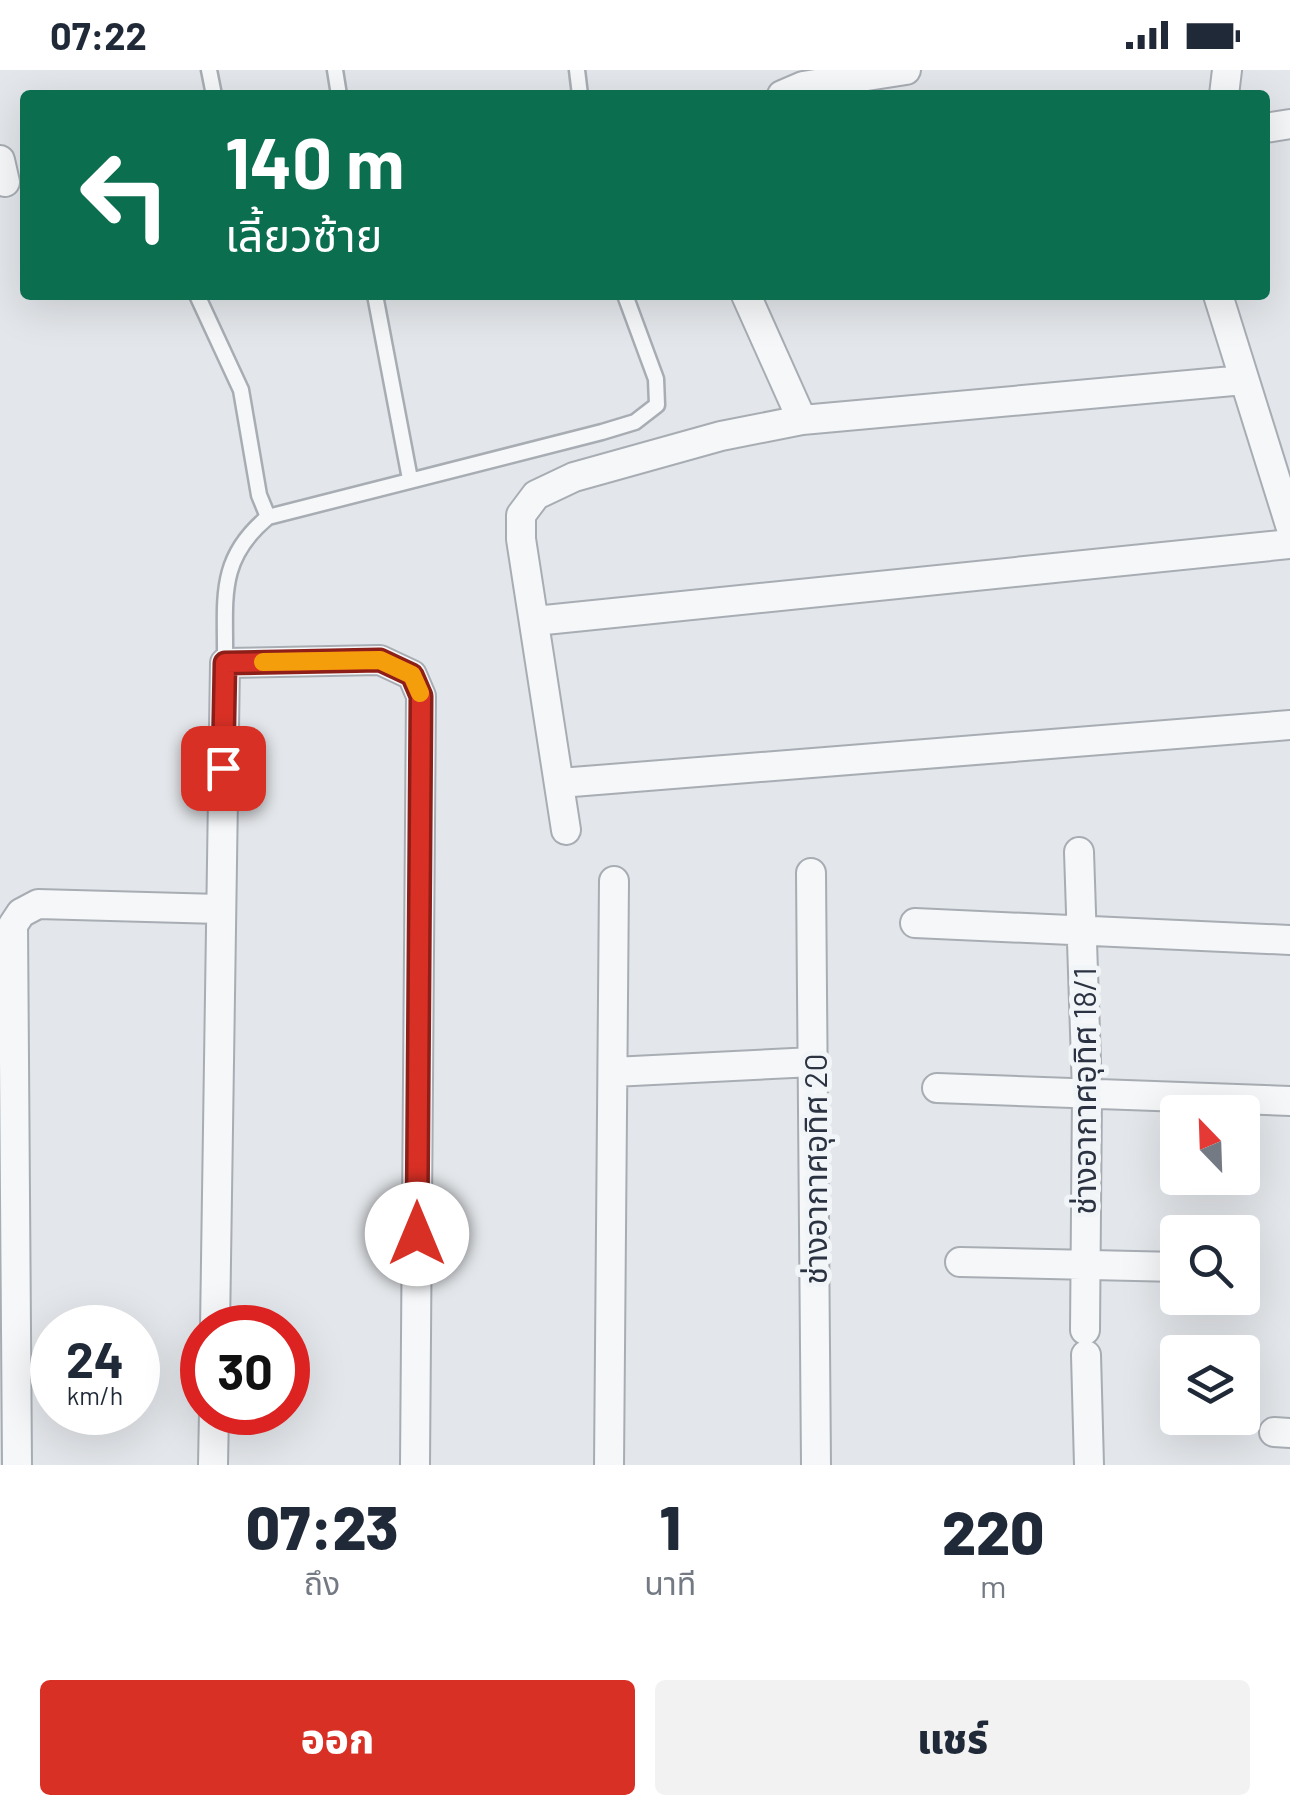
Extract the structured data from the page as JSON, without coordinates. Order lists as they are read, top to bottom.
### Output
{
  "streets": {
    "street": ["ช่างอากาศอุทิศ 18/1", "ช่างอากาศอุทิศ 20"]
  },
  "north": "top left",
  "page": {
    "status": "07:22",
    "turn": ["140 m", "เลี้ยวซ้าย"],
    "speed": "24 km/h",
    "limit": "30",
    "eta": [
      "07:23",
      "ถึง",
      "1",
      "นาที",
      "220",
      "m"
    ],
    "buttons": ["ออก", "แชร์"]
  }
}
